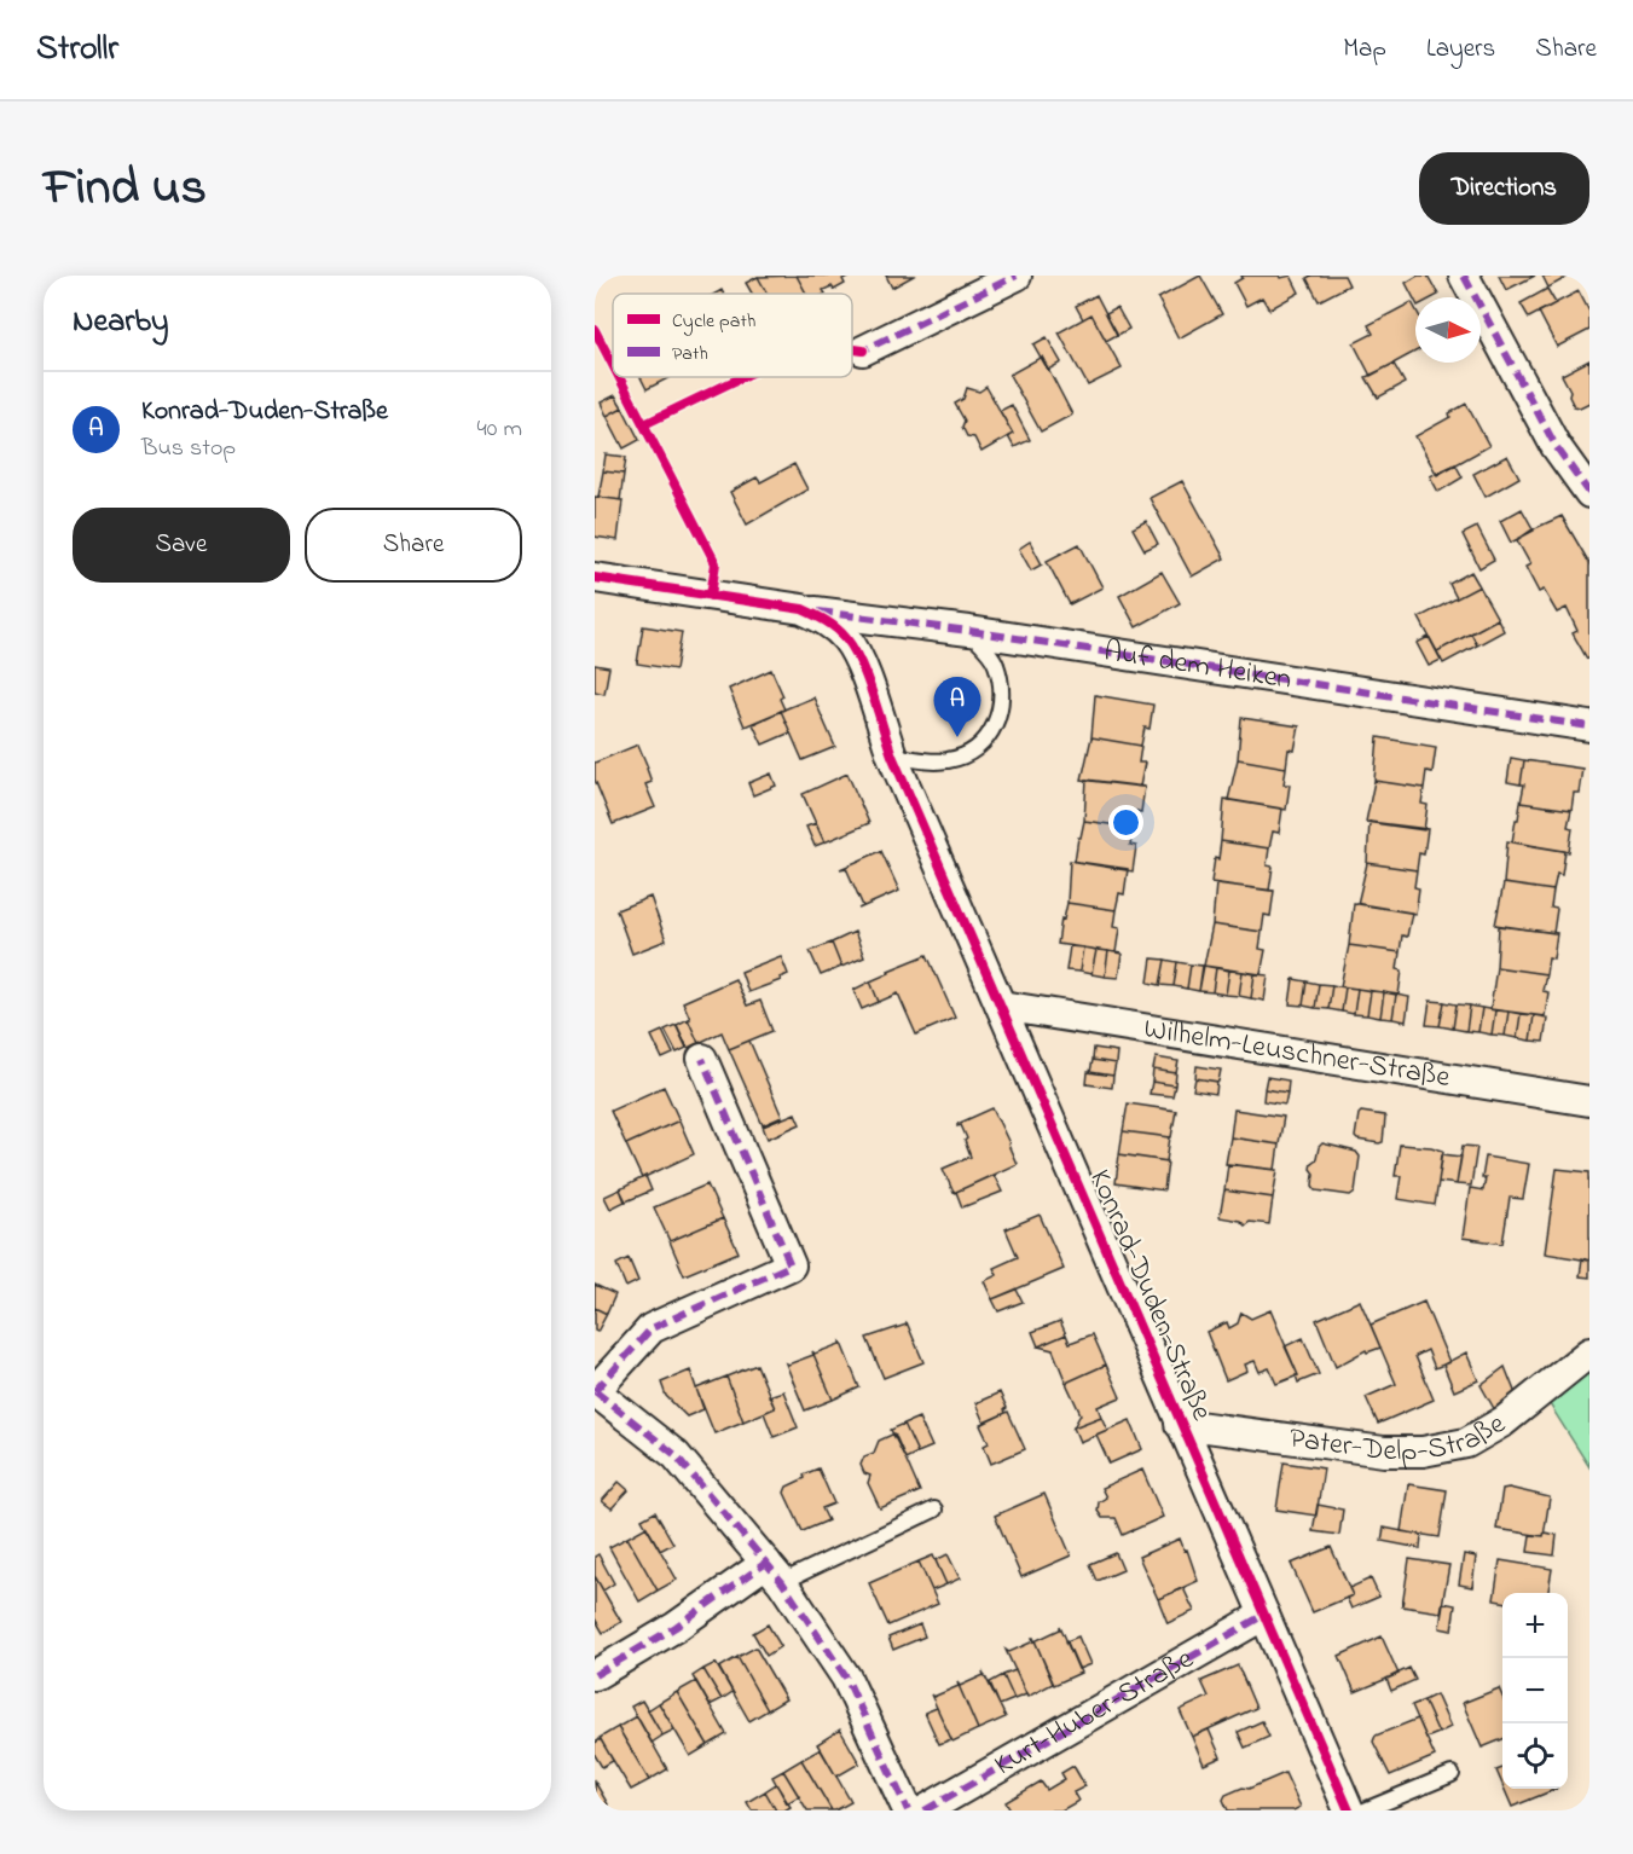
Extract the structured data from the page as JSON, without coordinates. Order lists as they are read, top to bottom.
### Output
{
  "streets": {
    "street": [
      "Auf dem Heiken",
      "Wilhelm-Leuschner-Straße",
      "Konrad-Duden-Straße",
      "Pater-Delp-Straße",
      "Kurt-Huber-Straße"
    ]
  },
  "crossings": [
    ["Auf dem Heiken", "Konrad-Duden-Straße"],
    ["Wilhelm-Leuschner-Straße", "Konrad-Duden-Straße"],
    ["Konrad-Duden-Straße", "Pater-Delp-Straße"],
    ["Konrad-Duden-Straße", "Kurt-Huber-Straße"]
  ],
  "legend": ["Cycle path", "Path"],
  "north": "right",
  "page": {
    "header": "Strollr",
    "nav": ["Map", "Layers", "Share"],
    "title": "Find us",
    "buttons": [
      "Directions",
      ["Save", "Share"]
    ],
    "heading": "Nearby",
    "list": [
      {
        "mark": "A",
        "name": "Konrad-Duden-Straße",
        "note": "Bus stop",
        "value": "40 m"
      }
    ],
    "pins": "A",
    "map_buttons": ["+", "−"]
  }
}
